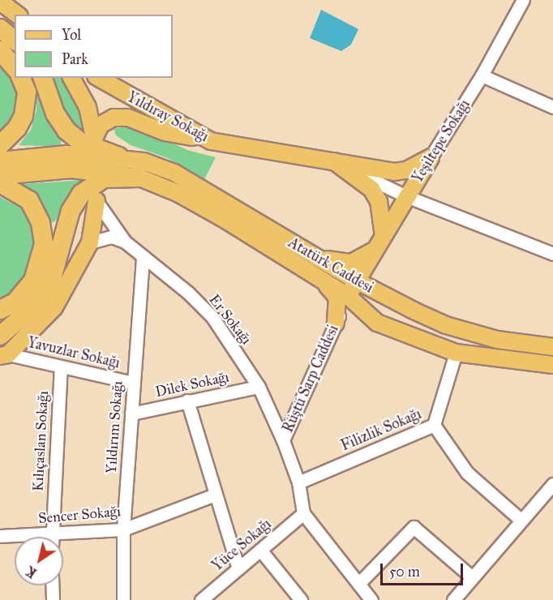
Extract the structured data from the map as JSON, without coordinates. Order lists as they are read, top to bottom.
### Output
{
  "streets": {
    "main road": [
      "Yıldıray Sokağı",
      "Yeşiltepe Sokağı",
      "Atatürk Caddesi",
      "Rüştü Sarp Caddesi"
    ],
    "street": [
      "Er Sokağı",
      "Yavuzlar Sokağı",
      "Dilek Sokağı",
      "Yıldırım Sokağı",
      "Filizlik Sokağı",
      "Kılıçaslan Sokağı",
      "Sencer Sokağı",
      "Yüce Sokağı"
    ]
  },
  "crossings": [
    ["Yıldıray Sokağı", "Yeşiltepe Sokağı"],
    ["Yeşiltepe Sokağı", "Atatürk Caddesi"],
    ["Yeşiltepe Sokağı", "Rüştü Sarp Caddesi"],
    ["Atatürk Caddesi", "Rüştü Sarp Caddesi"],
    ["Atatürk Caddesi", "Filizlik Sokağı"],
    ["Er Sokağı", "Rüştü Sarp Caddesi"],
    ["Er Sokağı", "Dilek Sokağı"],
    ["Er Sokağı", "Yıldırım Sokağı"],
    ["Yavuzlar Sokağı", "Yıldırım Sokağı"],
    ["Yavuzlar Sokağı", "Kılıçaslan Sokağı"],
    ["Rüştü Sarp Caddesi", "Filizlik Sokağı"],
    ["Rüştü Sarp Caddesi", "Yüce Sokağı"],
    ["Dilek Sokağı", "Yıldırım Sokağı"],
    ["Yıldırım Sokağı", "Sencer Sokağı"],
    ["Kılıçaslan Sokağı", "Sencer Sokağı"]
  ],
  "legend": ["Yol", "Park"],
  "scale_bar": "50 m",
  "north": "bottom left"
}
